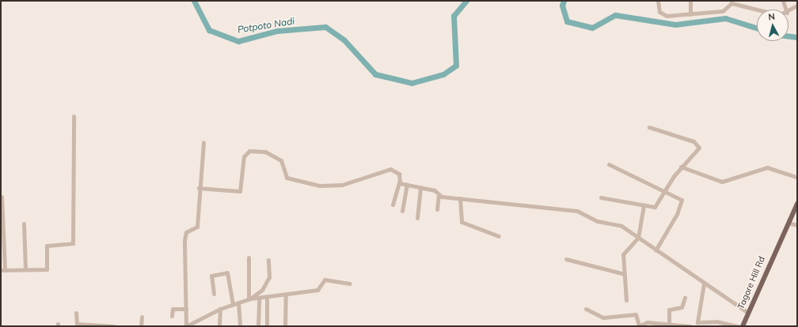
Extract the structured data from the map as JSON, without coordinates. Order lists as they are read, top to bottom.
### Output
{
  "streets": {
    "main road": ["Tagore Hill Rd"]
  },
  "water": ["Potpoto Nadi"],
  "north": "top"
}
